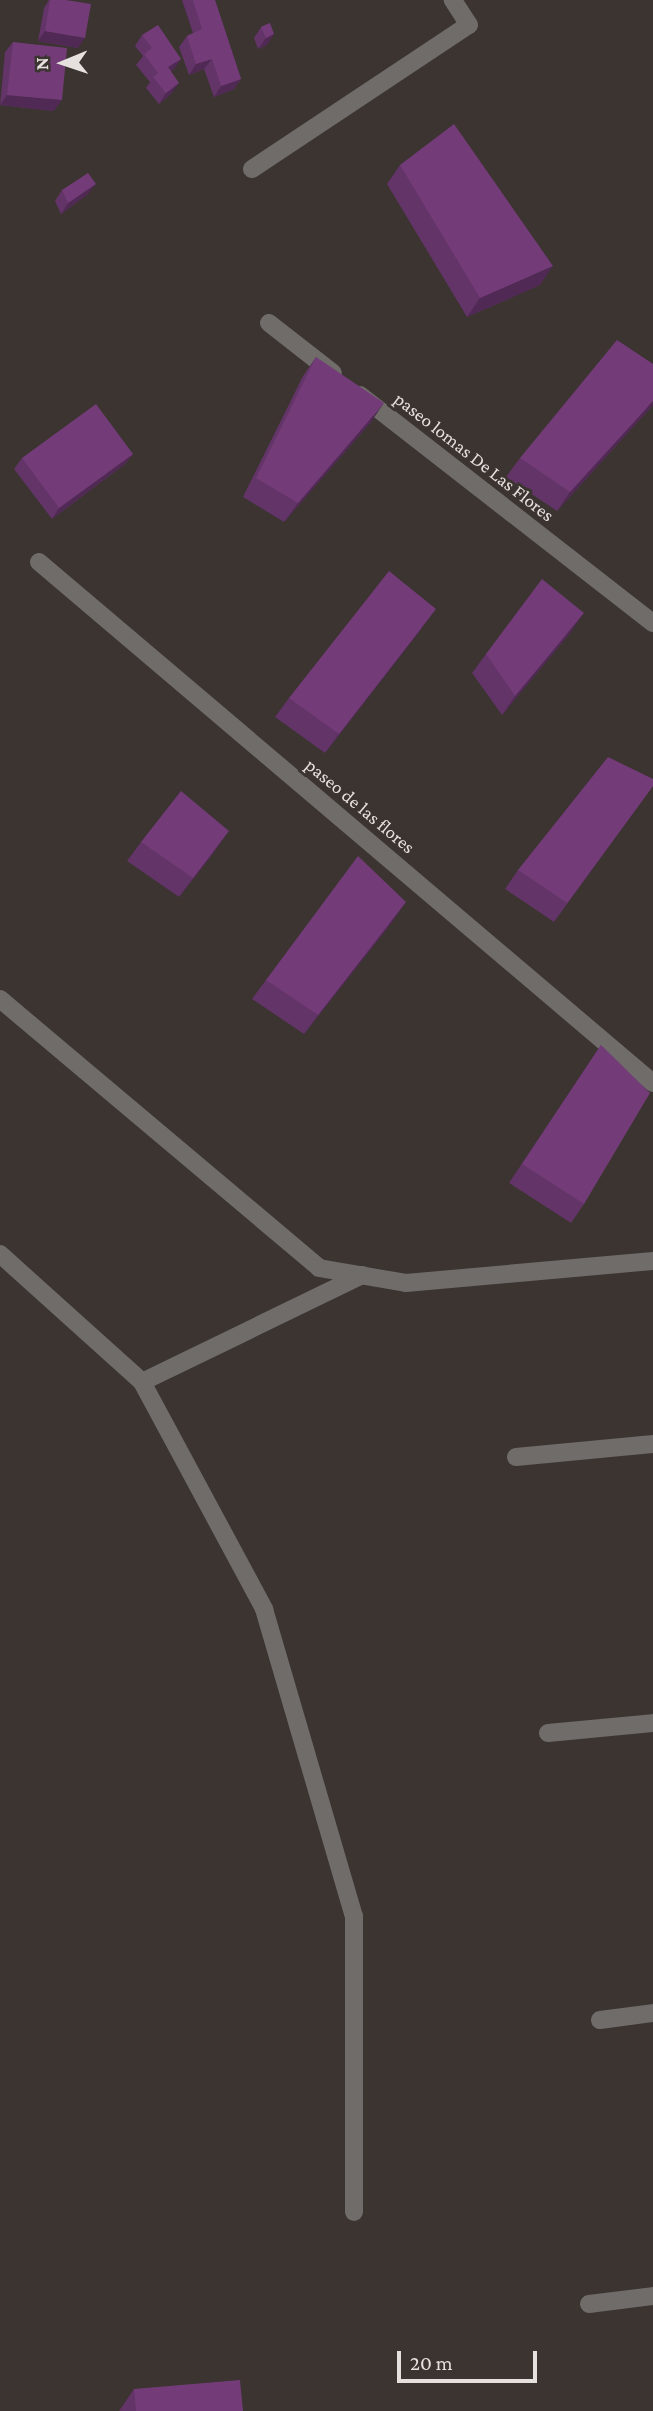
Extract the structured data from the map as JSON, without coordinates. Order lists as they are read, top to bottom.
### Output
{
  "streets": {
    "street": ["paseo lomas De Las Flores", "paseo de las flores"]
  },
  "scale_bar": "20 m",
  "north": "left"
}
